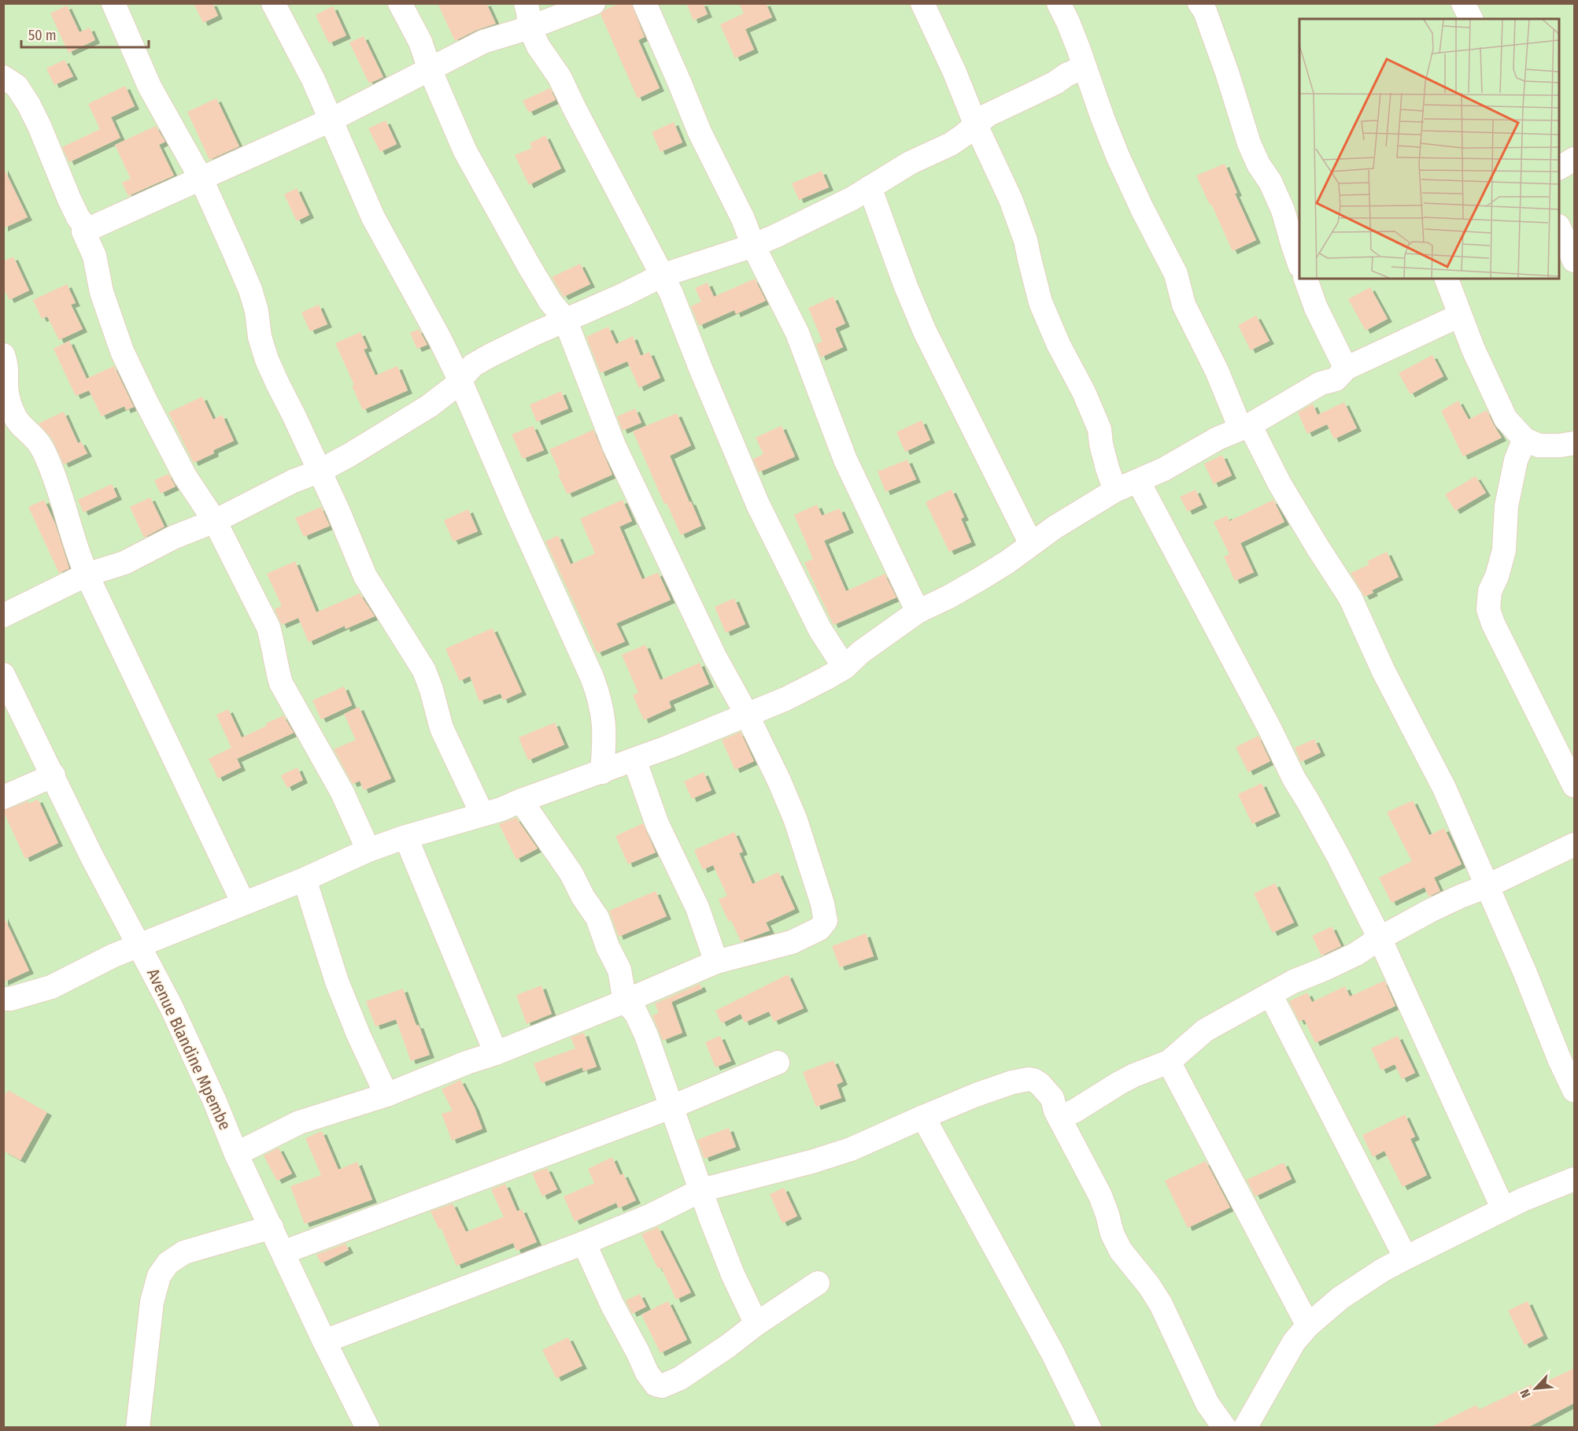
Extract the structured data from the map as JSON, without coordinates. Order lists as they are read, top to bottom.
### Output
{
  "streets": {
    "street": ["Avenue Blandine Mpembe"]
  },
  "scale_bar": "50 m",
  "north": "bottom left"
}
